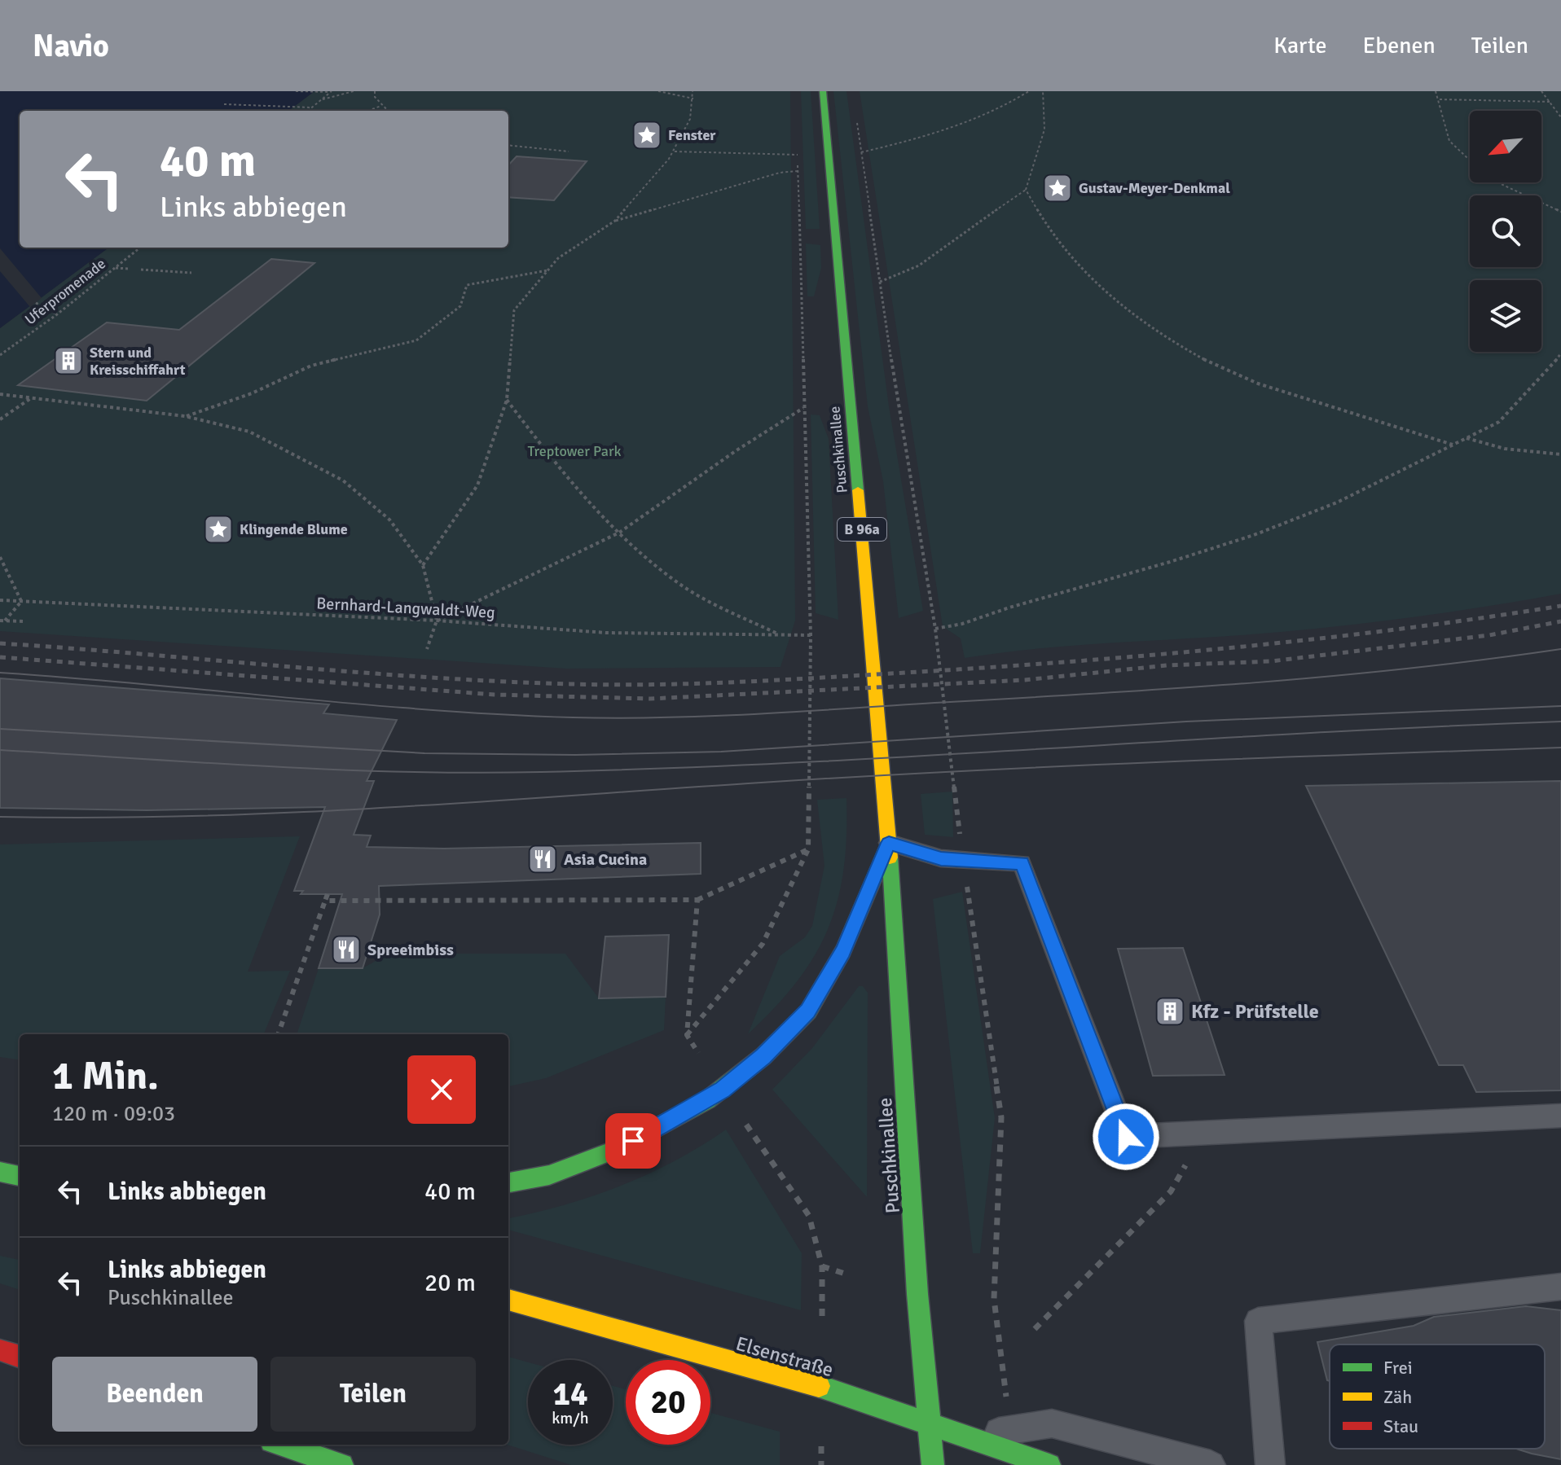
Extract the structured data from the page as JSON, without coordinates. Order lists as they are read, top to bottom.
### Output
{
  "streets": {
    "main road": ["Puschkinallee", "B 96a", "Elsenstraße"],
    "path": ["Uferpromenade", "Bernhard-Langwaldt-Weg"]
  },
  "crossings": [
    ["Puschkinallee", "Elsenstraße"]
  ],
  "parks": ["Treptower Park"],
  "places": {
    "place": ["Fenster", "Gustav-Meyer-Denkmal", "Klingende Blume"],
    "building": ["Stern und Kreisschiffahrt", "Kfz - Prüfstelle"],
    "restaurant": ["Asia Cucina", "Spreeimbiss"]
  },
  "legend": ["Frei", "Zäh", "Stau"],
  "north": "bottom left",
  "page": {
    "header": "Navio",
    "nav": ["Karte", "Ebenen", "Teilen"],
    "turn": ["40 m", "Links abbiegen"],
    "heading": ["1 Min.", "120 m · 09:03"],
    "list": [
      {
        "name": "Links abbiegen",
        "value": "40 m"
      },
      {
        "name": "Links abbiegen",
        "note": "Puschkinallee",
        "value": "20 m"
      }
    ],
    "buttons": ["Beenden", "Teilen"],
    "speed": "14 km/h",
    "limit": "20"
  }
}
